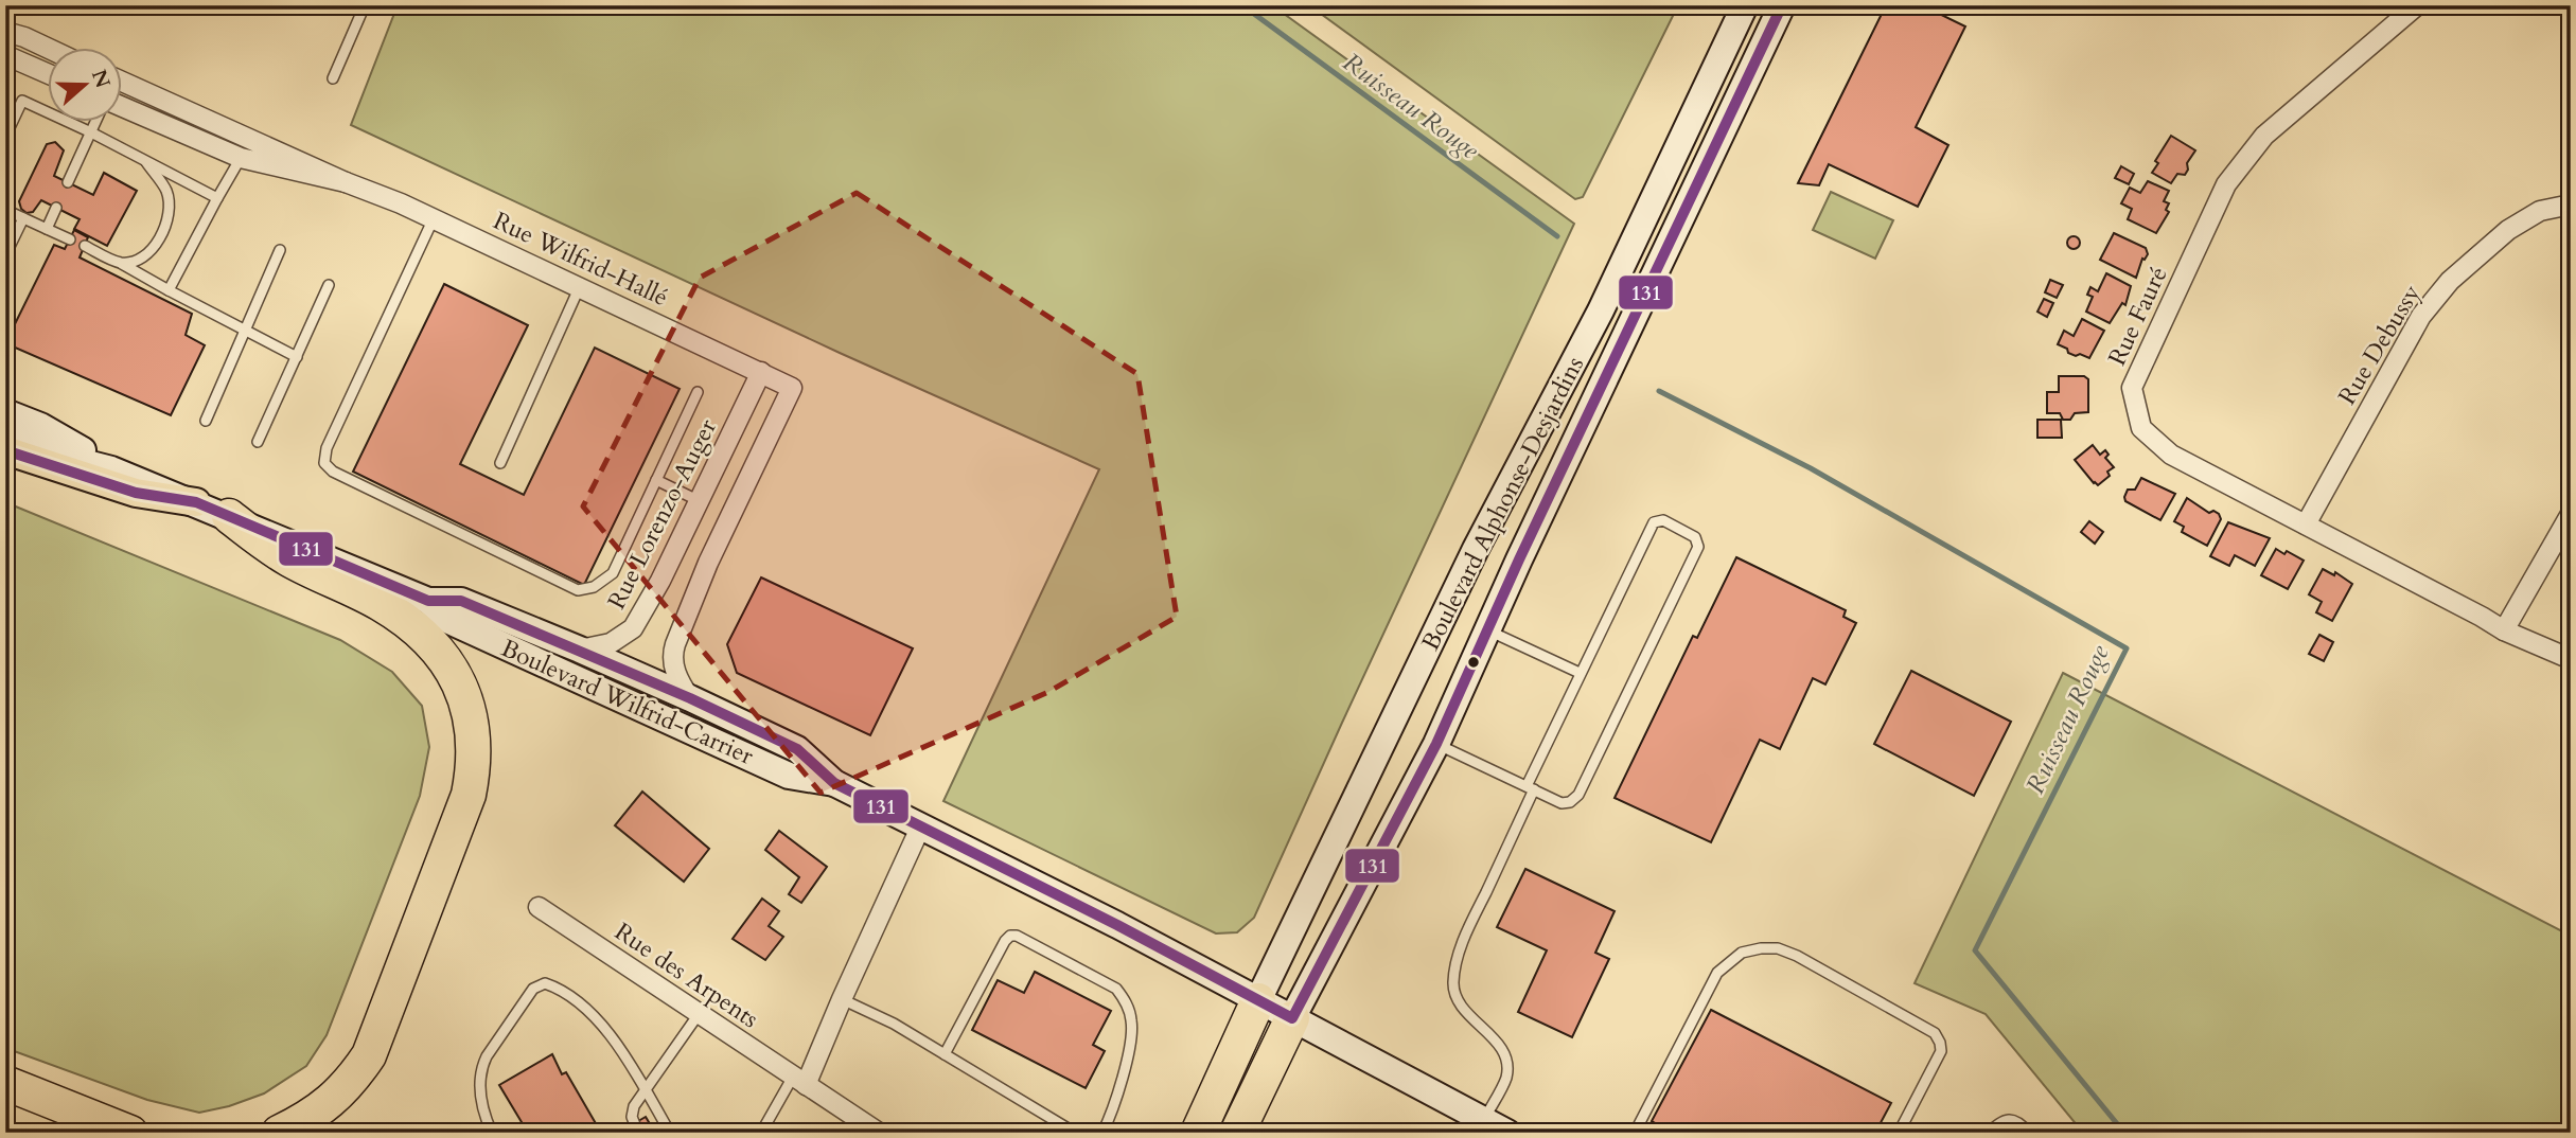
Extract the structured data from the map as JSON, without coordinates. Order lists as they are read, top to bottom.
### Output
{
  "streets": {
    "main road": ["Boulevard Alphonse-Desjardins", "Boulevard Wilfrid-Carrier"],
    "street": [
      "Rue Wilfrid-Hallé",
      "Rue Fauré",
      "Rue Debussy",
      "Rue Lorenzo-Auger",
      "Rue des Arpents"
    ]
  },
  "crossings": [
    ["Rue Wilfrid-Hallé", "Rue Lorenzo-Auger"],
    ["Rue Wilfrid-Hallé", "Boulevard Wilfrid-Carrier"],
    ["Rue Fauré", "Rue Debussy"],
    ["Boulevard Alphonse-Desjardins", "Boulevard Wilfrid-Carrier"],
    ["Rue Lorenzo-Auger", "Boulevard Wilfrid-Carrier"]
  ],
  "water": ["Ruisseau Rouge"],
  "lines": ["transit line 131"],
  "north": "right"
}
